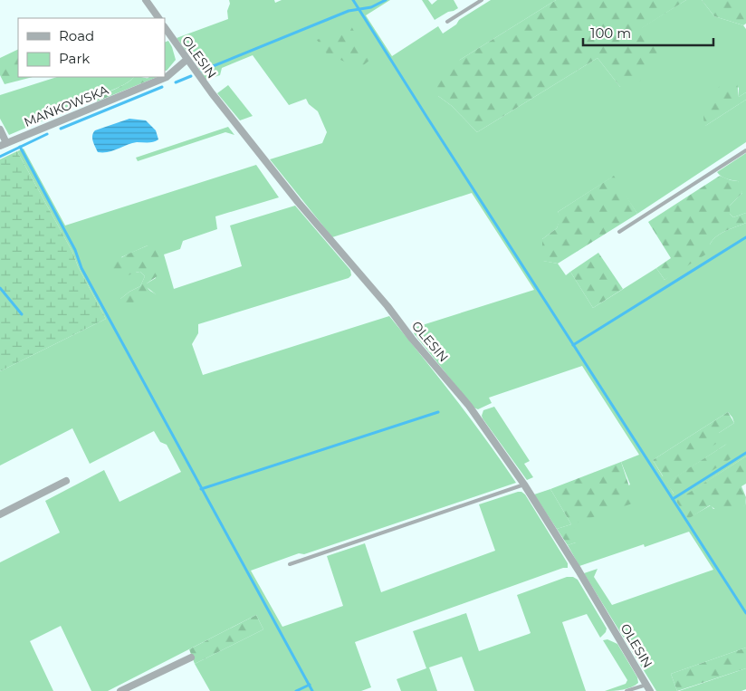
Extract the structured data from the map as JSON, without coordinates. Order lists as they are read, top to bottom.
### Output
{
  "streets": {
    "street": ["OLESIN", "MAŃKOWSKA"]
  },
  "crossings": [
    ["OLESIN", "MAŃKOWSKA"]
  ],
  "legend": ["Road", "Park"],
  "scale_bar": "100 m"
}
